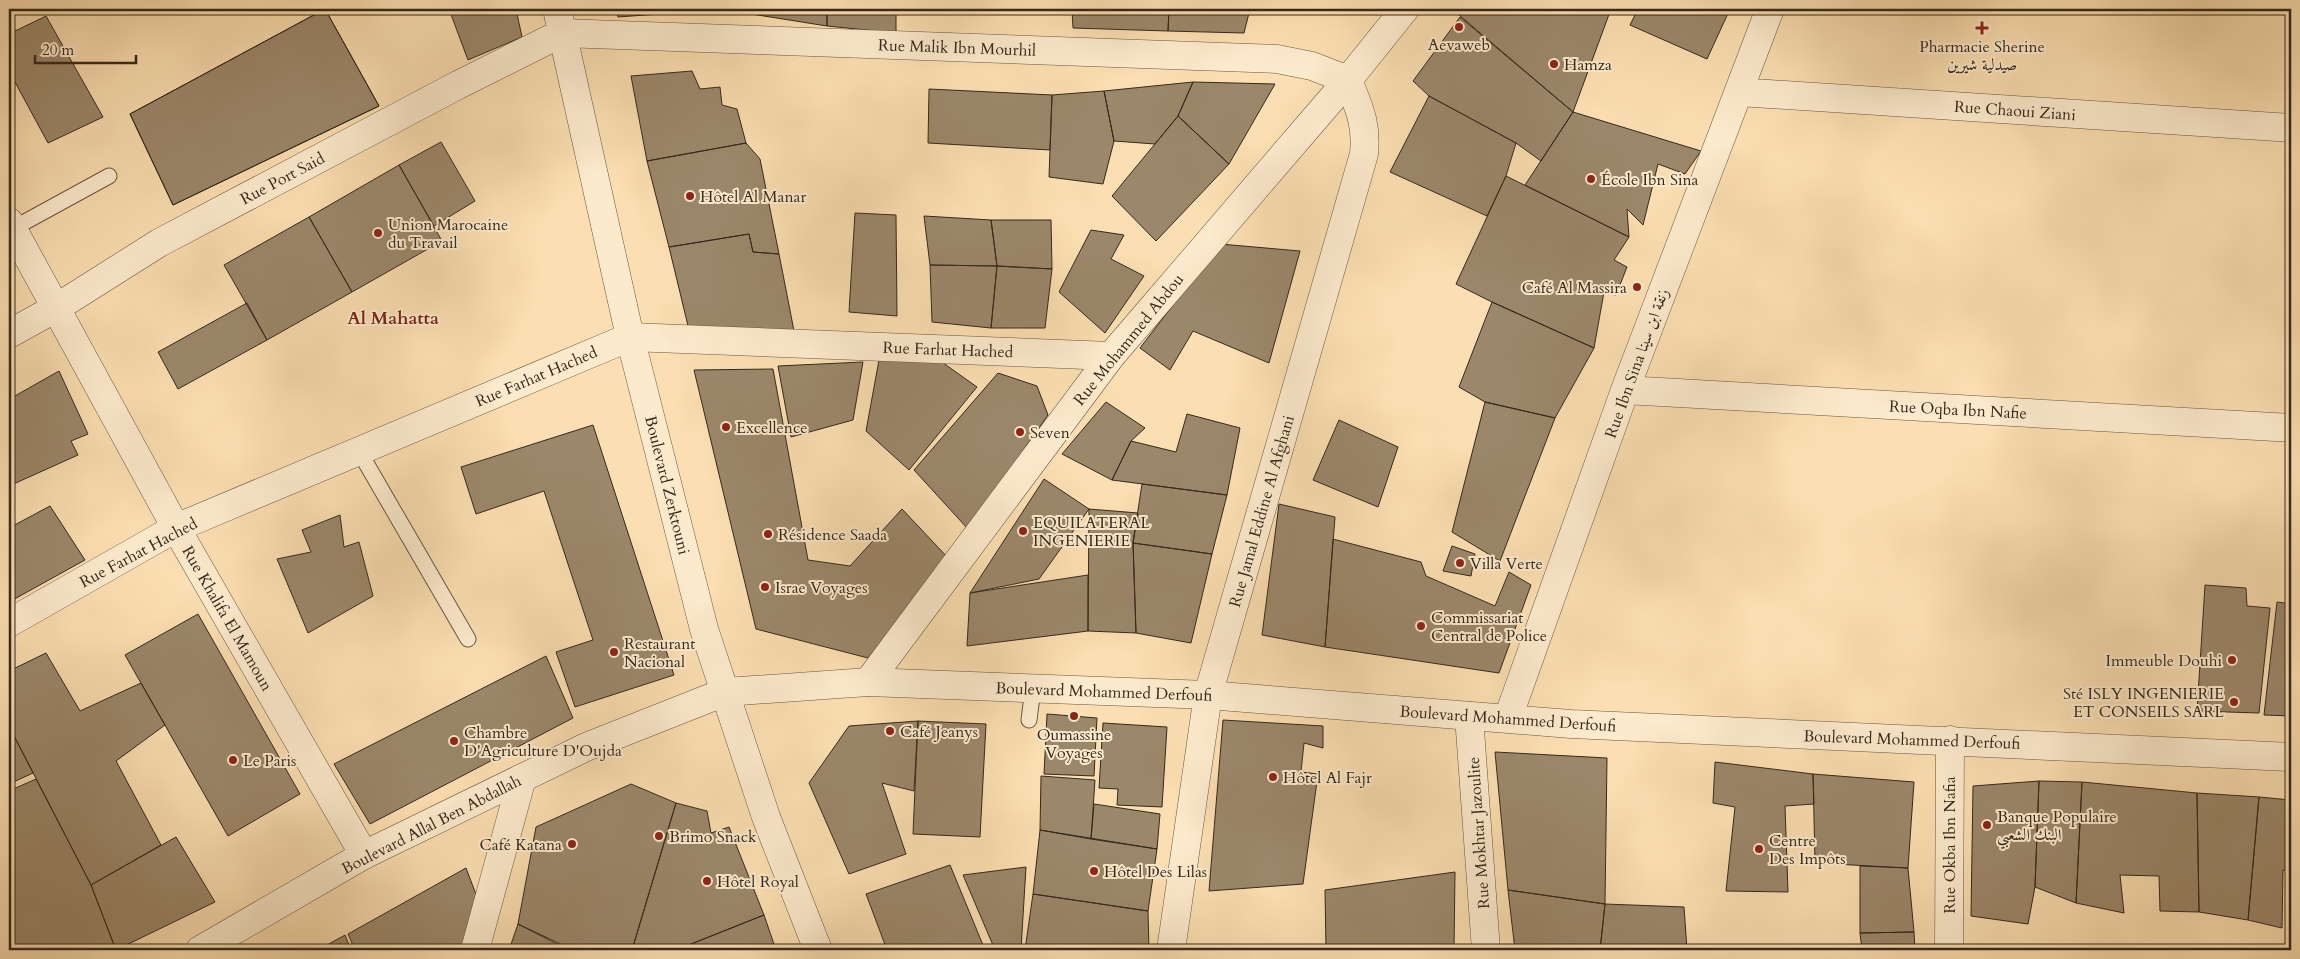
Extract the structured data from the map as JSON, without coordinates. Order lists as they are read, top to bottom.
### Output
{
  "streets": {
    "street": [
      "Rue Malik Ibn Mourhil",
      "Rue Chaoui Ziani",
      "Rue Port Said",
      "Rue Mohammed Abdou",
      "Rue Farhat Hached",
      "Rue Ibn Sina زنقة ابن سينا",
      "Rue Oqba Ibn Nafie",
      "Boulevard Zerktouni",
      "Rue Jamal Eddine Al Afghani",
      "Rue Khalifa El Mamoun",
      "Boulevard Mohammed Derfoufi",
      "Boulevard Allal Ben Abdallah",
      "Rue Mokhtar Jazoulite",
      "Rue Okba Ibn Nafia"
    ]
  },
  "crossings": [
    ["Rue Malik Ibn Mourhil", "Rue Port Said"],
    ["Rue Malik Ibn Mourhil", "Rue Mohammed Abdou"],
    ["Rue Malik Ibn Mourhil", "Boulevard Zerktouni"],
    ["Rue Malik Ibn Mourhil", "Rue Jamal Eddine Al Afghani"],
    ["Rue Chaoui Ziani", "Rue Ibn Sina زنقة ابن سينا"],
    ["Rue Port Said", "Boulevard Zerktouni"],
    ["Rue Port Said", "Rue Khalifa El Mamoun"],
    ["Rue Mohammed Abdou", "Rue Farhat Hached"],
    ["Rue Mohammed Abdou", "Rue Jamal Eddine Al Afghani"],
    ["Rue Mohammed Abdou", "Boulevard Mohammed Derfoufi"],
    ["Rue Farhat Hached", "Boulevard Zerktouni"],
    ["Rue Farhat Hached", "Rue Khalifa El Mamoun"],
    ["Rue Ibn Sina زنقة ابن سينا", "Rue Oqba Ibn Nafie"],
    ["Rue Ibn Sina زنقة ابن سينا", "Boulevard Mohammed Derfoufi"],
    ["Boulevard Zerktouni", "Boulevard Mohammed Derfoufi"],
    ["Boulevard Zerktouni", "Boulevard Allal Ben Abdallah"],
    ["Rue Jamal Eddine Al Afghani", "Boulevard Mohammed Derfoufi"],
    ["Rue Khalifa El Mamoun", "Boulevard Allal Ben Abdallah"],
    ["Boulevard Mohammed Derfoufi", "Boulevard Allal Ben Abdallah"],
    ["Boulevard Mohammed Derfoufi", "Rue Mokhtar Jazoulite"],
    ["Boulevard Mohammed Derfoufi", "Rue Okba Ibn Nafia"]
  ],
  "districts": ["Al Mahatta"],
  "places": {
    "other": [
      "Aevaweb",
      "Hamza",
      "École Ibn Sina",
      "Hôtel Al Manar",
      "Union Marocaine du Travail",
      "Café Al Massira",
      "Excellence",
      "Seven",
      "EQUILATERAL INGENIERIE",
      "Résidence Saada",
      "Villa Verte",
      "Israe Voyages",
      "Commissariat Central de Police",
      "Restaurant Nacional",
      "Immeuble Douhi",
      "Sté ISLY INGENIERIE ET CONSEILS SARL",
      "Oumassine Voyages",
      "Café Jeanys",
      "Chambre D'Agriculture D'Oujda",
      "Le Paris",
      "Hôtel Al Fajr",
      "Banque Populaire البنك الشعبي",
      "Brimo Snack",
      "Café Katana",
      "Centre Des Impôts",
      "Hôtel Des Lilas",
      "Hôtel Royal"
    ],
    "health": ["Pharmacie Sherine صيدلية شيرين"]
  },
  "scale_bar": "20 m"
}
